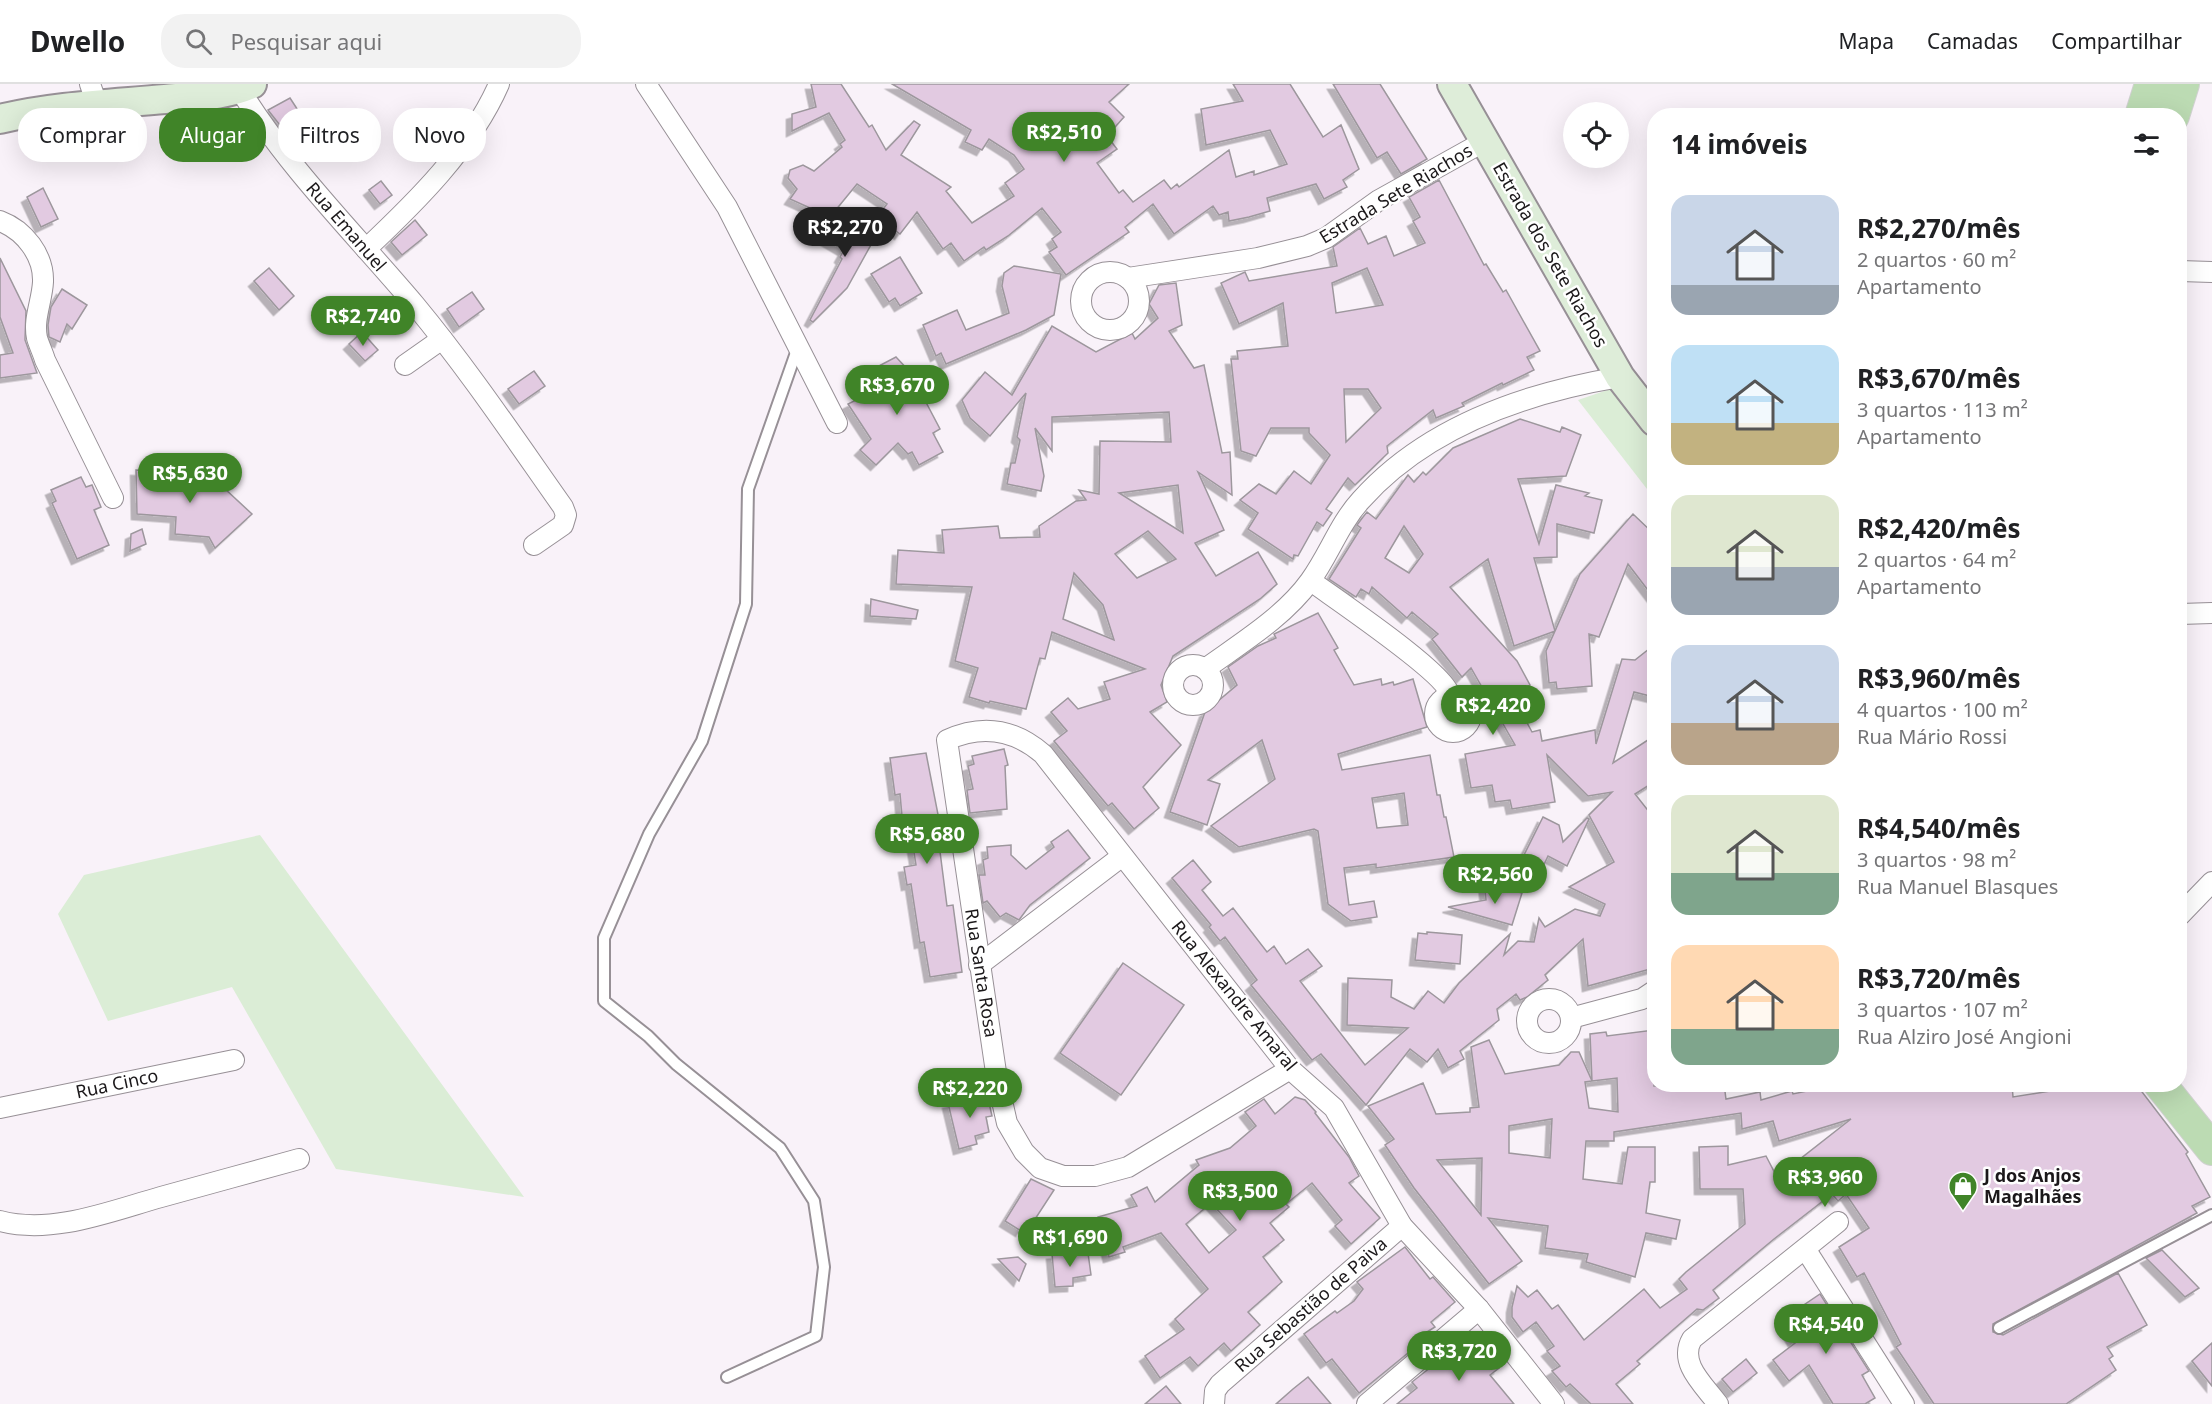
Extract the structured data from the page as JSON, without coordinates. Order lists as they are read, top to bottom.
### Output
{
  "streets": {
    "street": [
      "Estrada Sete Riachos",
      "Rua Emanuel",
      "Estrada dos Sete Riachos",
      "Rua Santa Rosa",
      "Rua Alexandre Amaral",
      "Rua Cinco",
      "Rua Sebastião de Paiva"
    ]
  },
  "crossings": [
    ["Estrada Sete Riachos", "Estrada dos Sete Riachos"],
    ["Rua Santa Rosa", "Rua Alexandre Amaral"],
    ["Rua Alexandre Amaral", "Rua Sebastião de Paiva"]
  ],
  "places": {
    "shop": ["J dos Anjos Magalhães"]
  },
  "page": {
    "header": "Dwello",
    "search": "Pesquisar aqui",
    "nav": ["Mapa", "Camadas", "Compartilhar"],
    "chip": [
      "Comprar",
      "Alugar",
      "Filtros",
      "Novo"
    ],
    "heading": "14 imóveis",
    "price": [
      "R$2,510",
      "R$2,270",
      "R$2,740",
      "R$3,670",
      "R$5,630",
      "R$2,420",
      "R$5,680",
      "R$2,560",
      "R$2,220",
      "R$3,960",
      "R$3,500",
      "R$1,690",
      "R$4,540",
      "R$3,720"
    ],
    "list": [
      {
        "name": "R$2,270/mês",
        "note": "2 quartos · 60 m² · Apartamento"
      },
      {
        "name": "R$3,670/mês",
        "note": "3 quartos · 113 m² · Apartamento"
      },
      {
        "name": "R$2,420/mês",
        "note": "2 quartos · 64 m² · Apartamento"
      },
      {
        "name": "R$3,960/mês",
        "note": "4 quartos · 100 m² · Rua Mário Rossi"
      },
      {
        "name": "R$4,540/mês",
        "note": "3 quartos · 98 m² · Rua Manuel Blasques"
      },
      {
        "name": "R$3,720/mês",
        "note": "3 quartos · 107 m² · Rua Alziro José Angioni"
      }
    ]
  }
}
